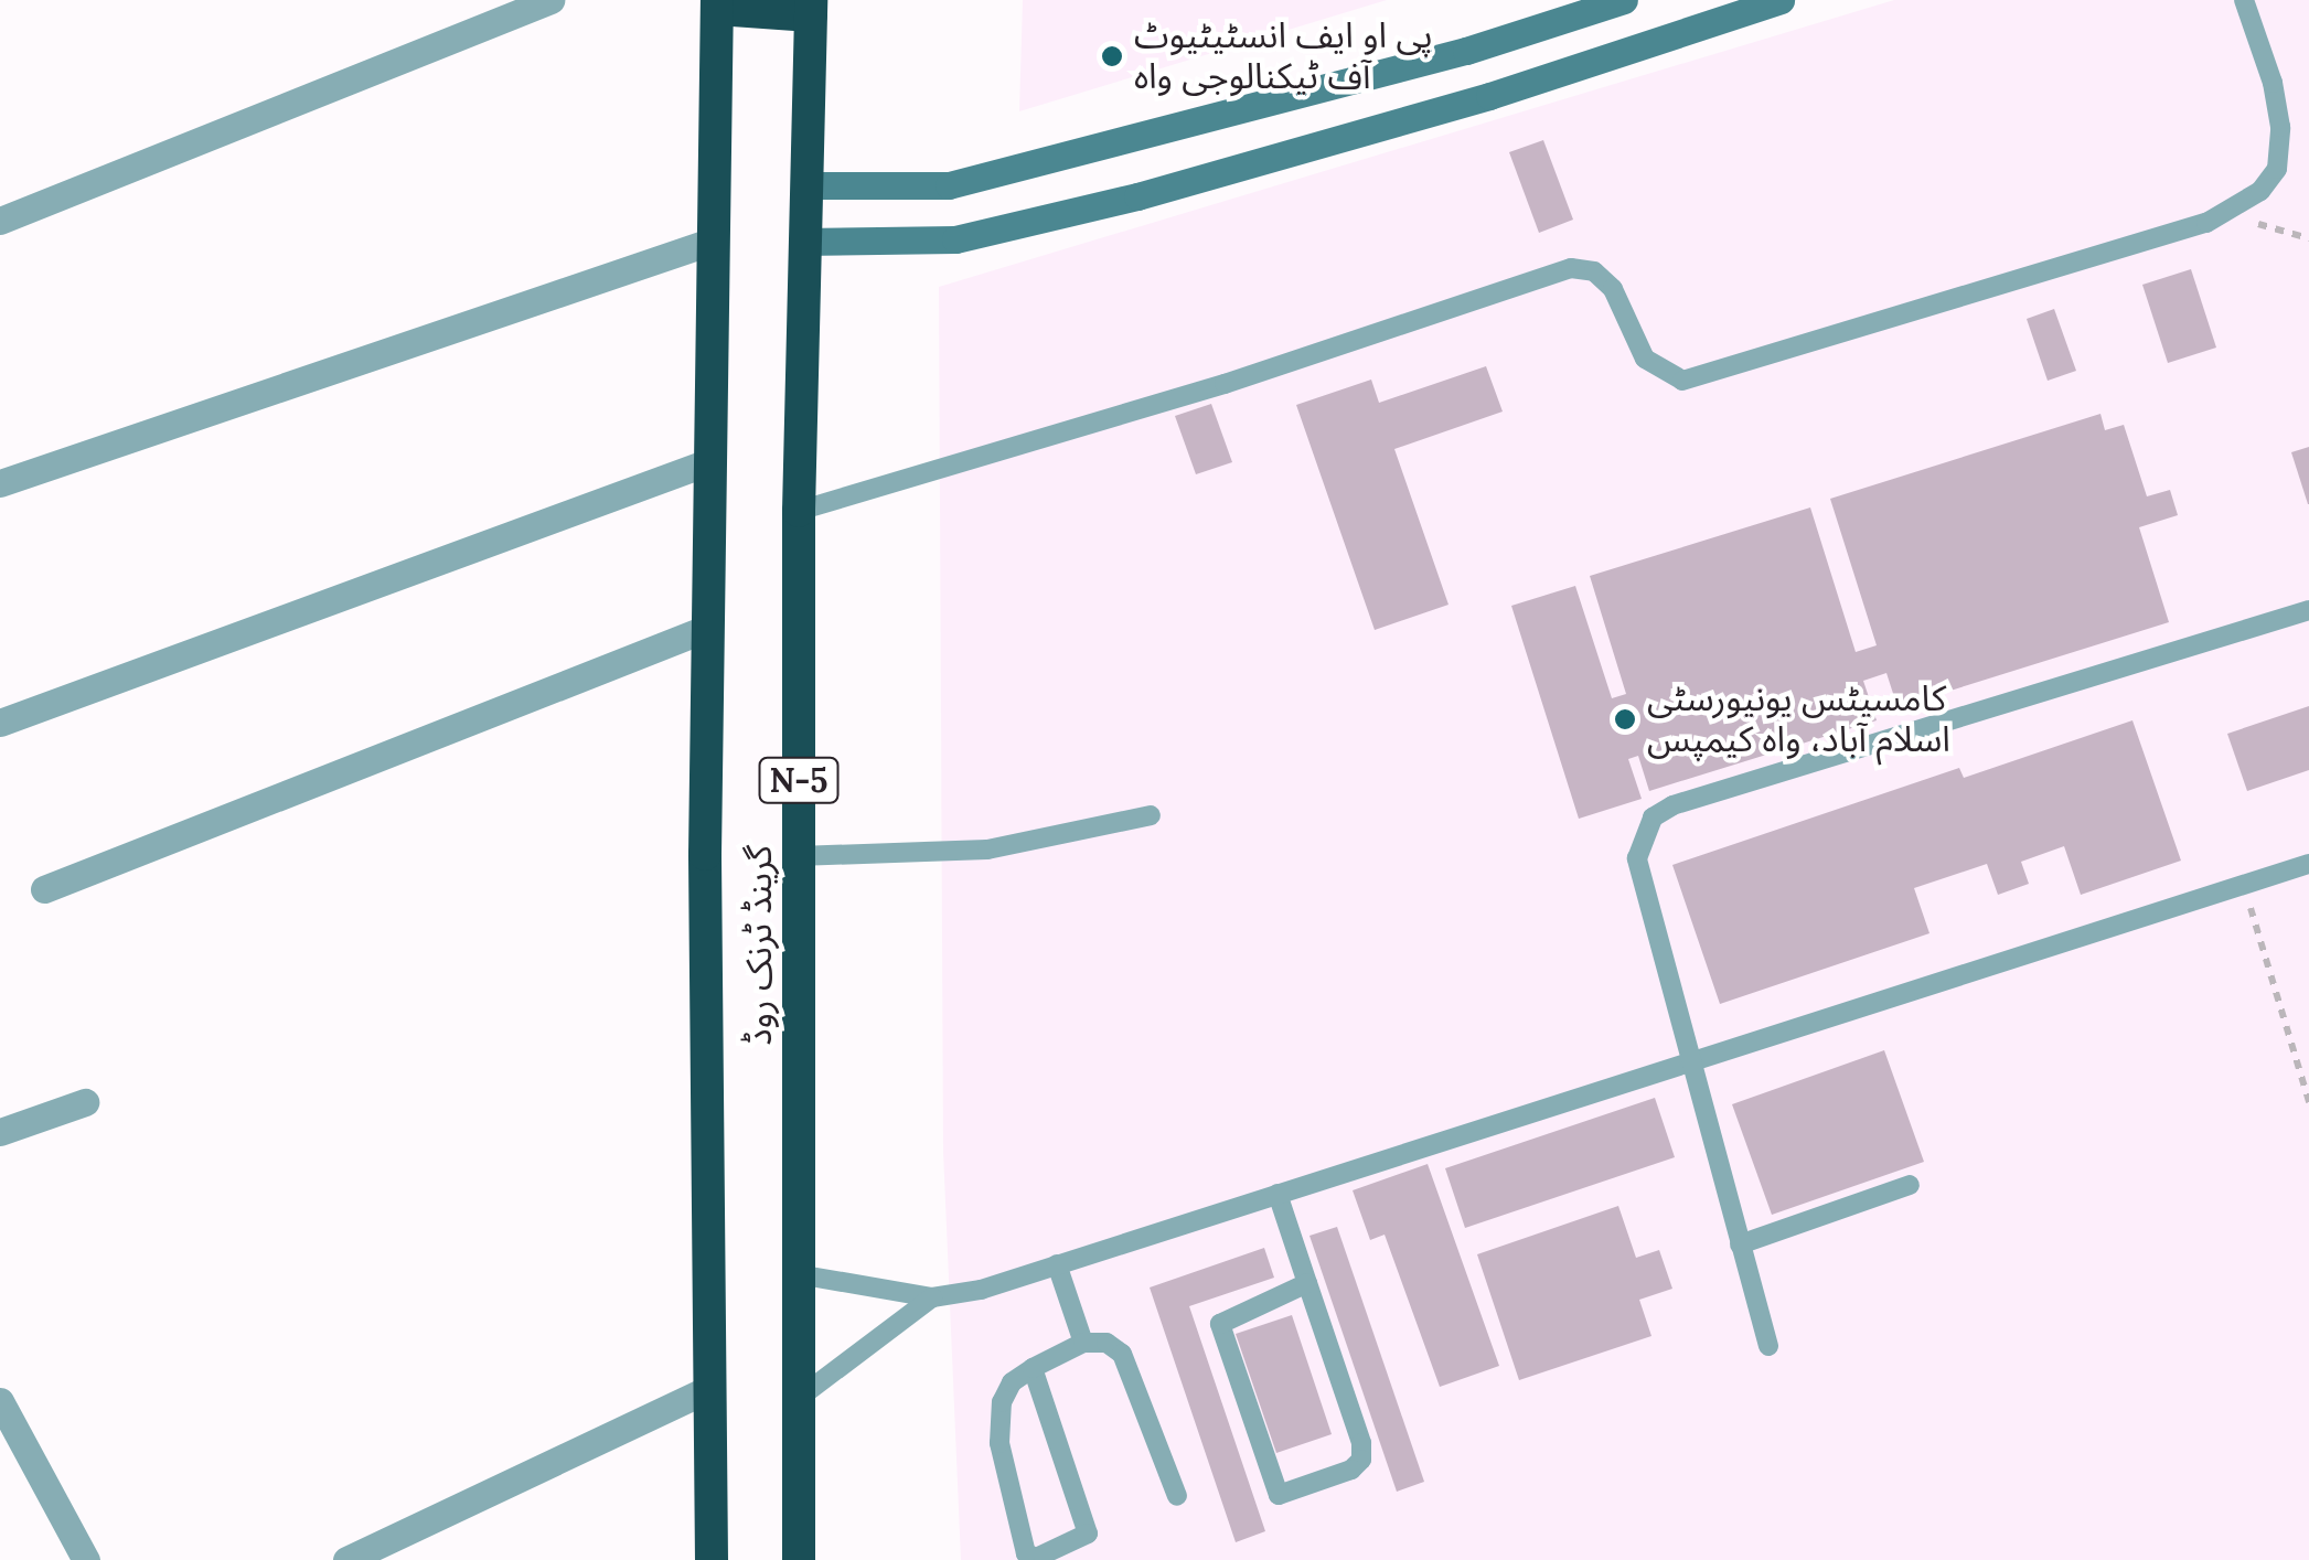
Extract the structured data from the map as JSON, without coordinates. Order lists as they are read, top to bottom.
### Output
{
  "streets": {
    "highway": ["N-5", "گرینڈ ٹرنک روڈ"]
  },
  "places": ["پی او ایف انسٹیٹیوٹ آف ٹیکنالوجی واہ", "کامسیٹس یونیورسٹی اسلام آباد، واہ کیمپس"]
}
